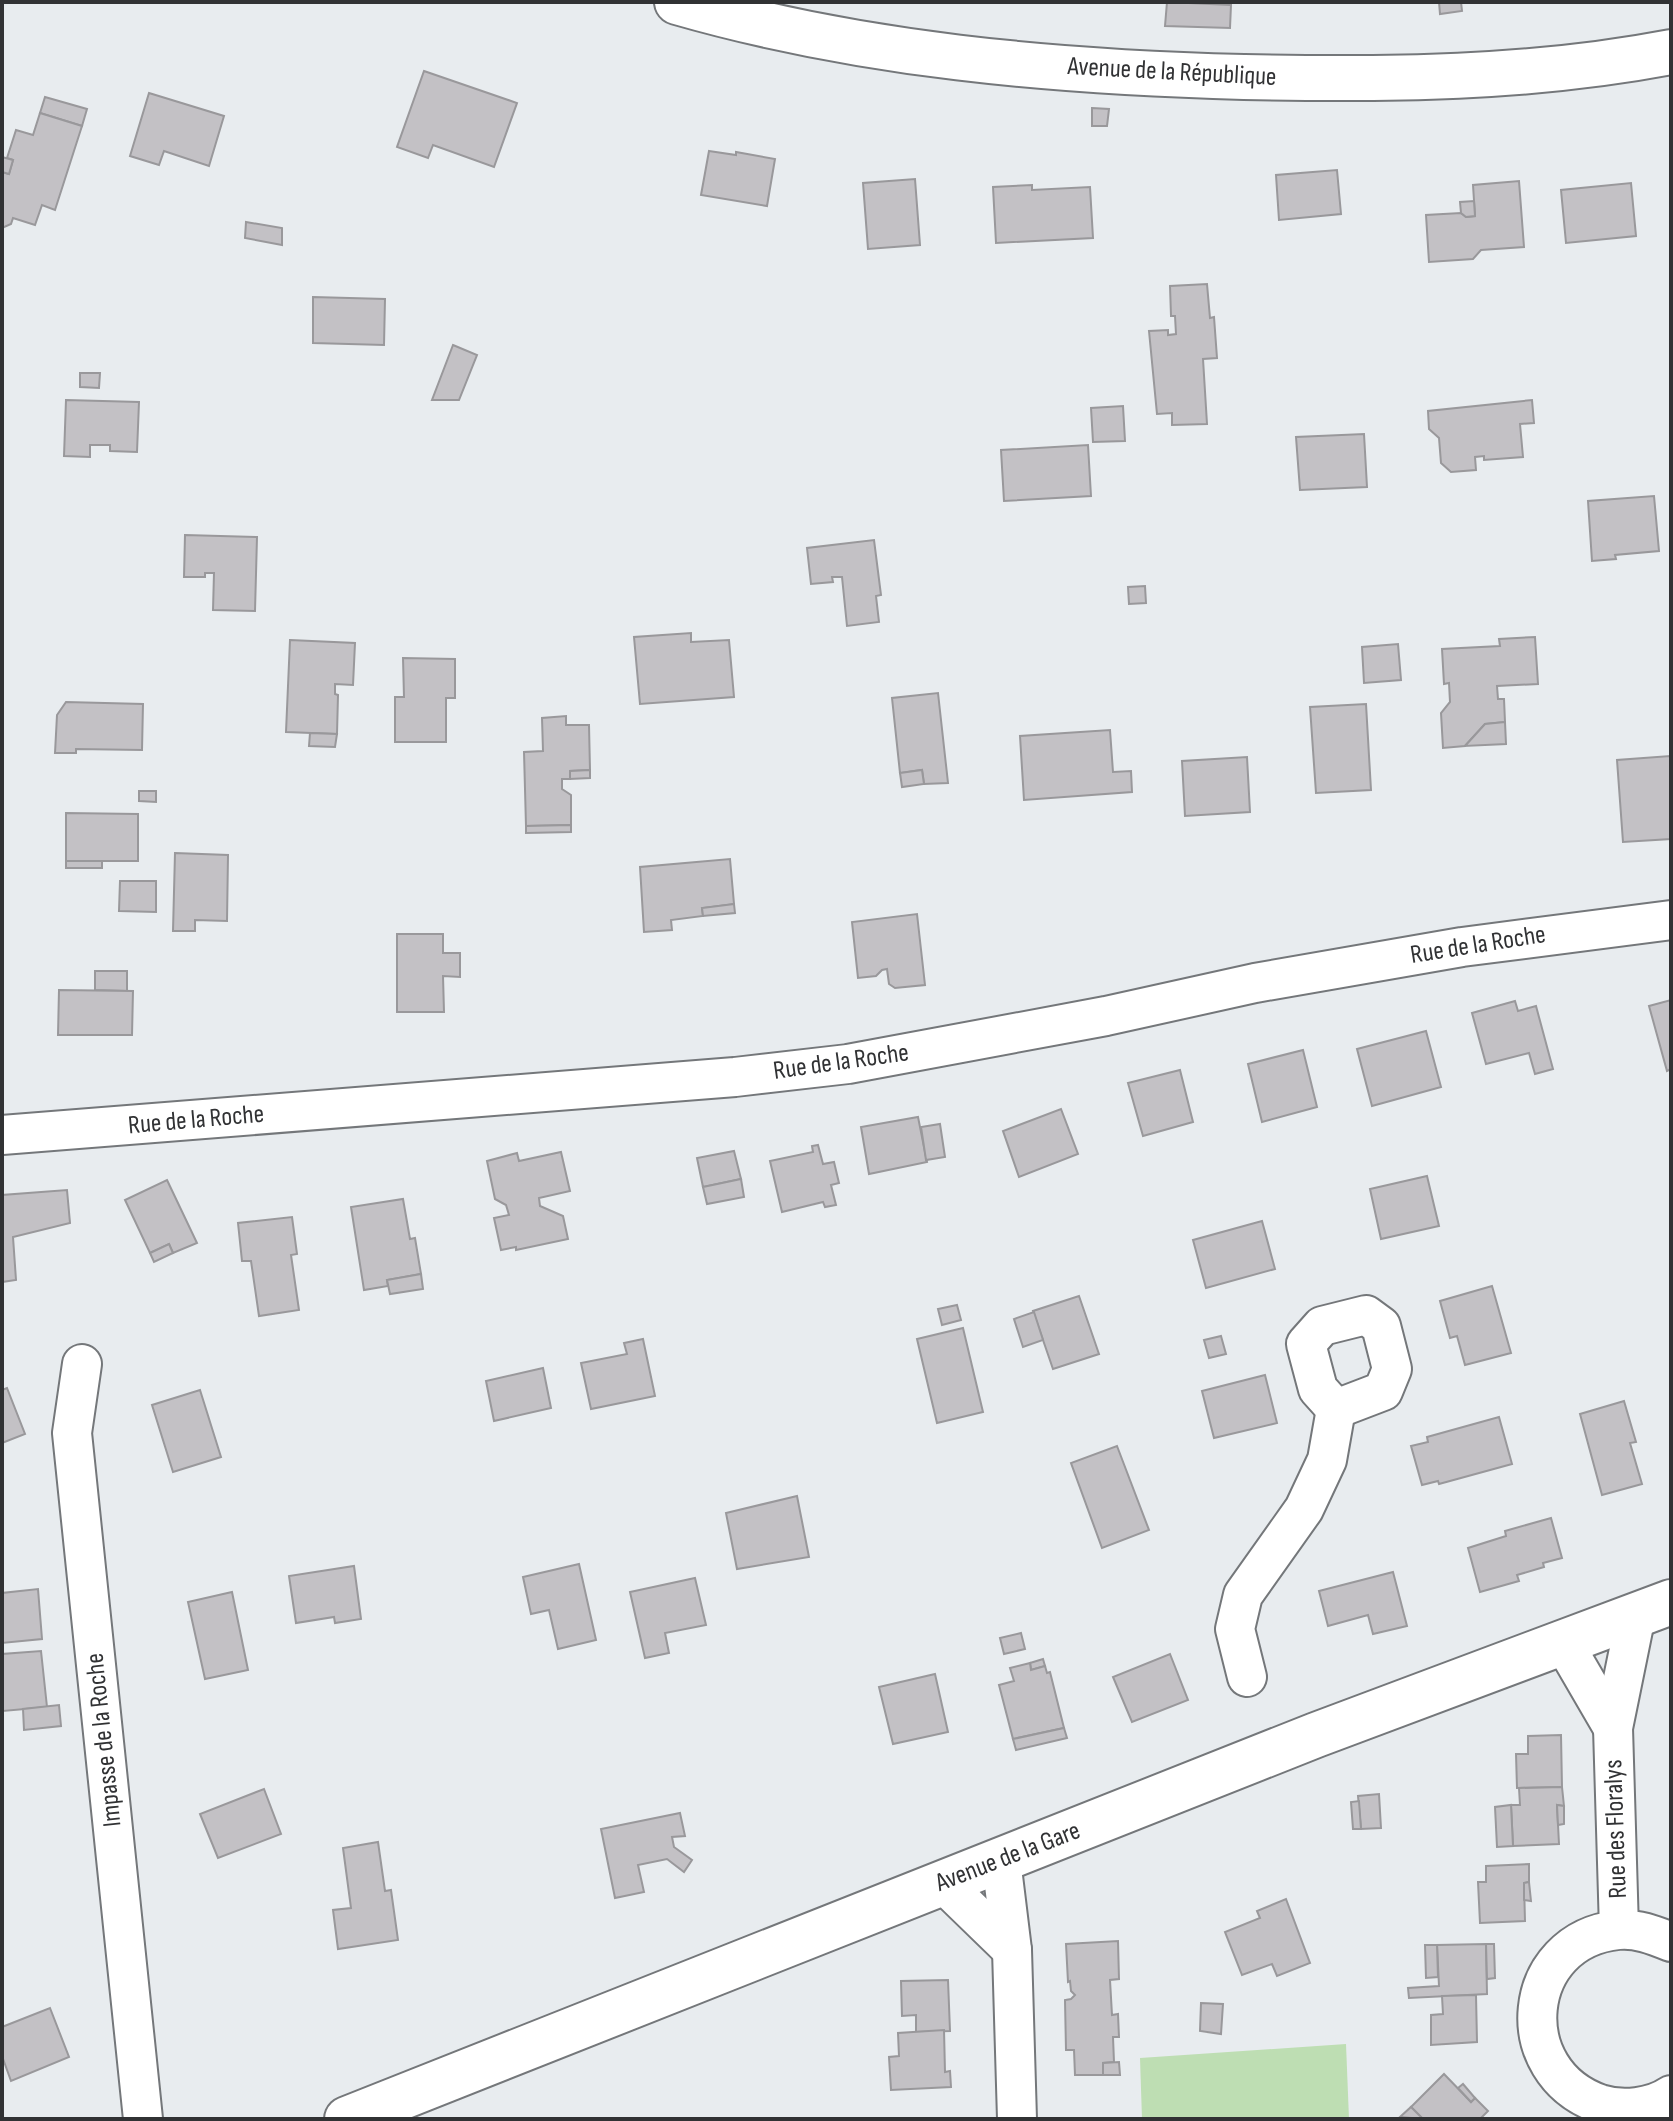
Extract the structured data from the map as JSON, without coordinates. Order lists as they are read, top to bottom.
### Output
{
  "streets": {
    "street": [
      "Avenue de la République",
      "Rue de la Roche",
      "Impasse de la Roche",
      "Rue des Floralys",
      "Avenue de la Gare"
    ]
  },
  "crossings": [
    ["Rue des Floralys", "Avenue de la Gare"]
  ]
}
